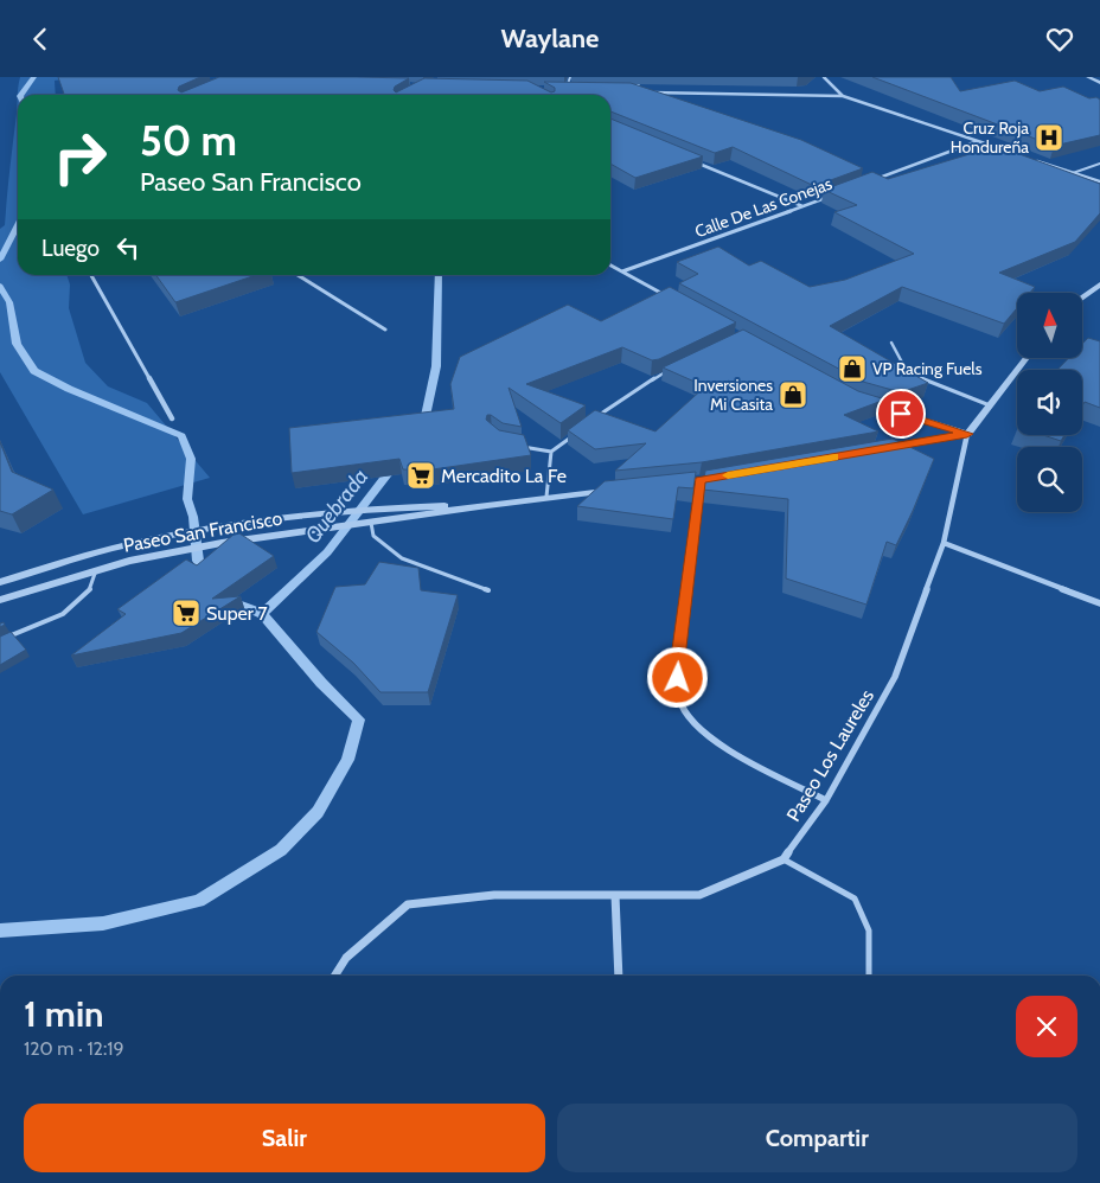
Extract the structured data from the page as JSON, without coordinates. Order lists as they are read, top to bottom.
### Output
{
  "streets": {
    "street": ["Calle De Las Conejas", "Paseo San Francisco", "Paseo Los Laureles"]
  },
  "water": ["Quebrada"],
  "places": {
    "hospital": ["Cruz Roja Hondureña"],
    "shop": ["VP Racing Fuels", "Inversiones Mi Casita"],
    "supermarket": ["Mercadito La Fe", "Super 7"]
  },
  "north": "top",
  "page": {
    "header": "Waylane",
    "turn": ["50 m", "Paseo San Francisco"],
    "then": "Luego",
    "heading": ["1 min", "120 m · 12:19"],
    "buttons": ["Salir", "Compartir"]
  }
}
